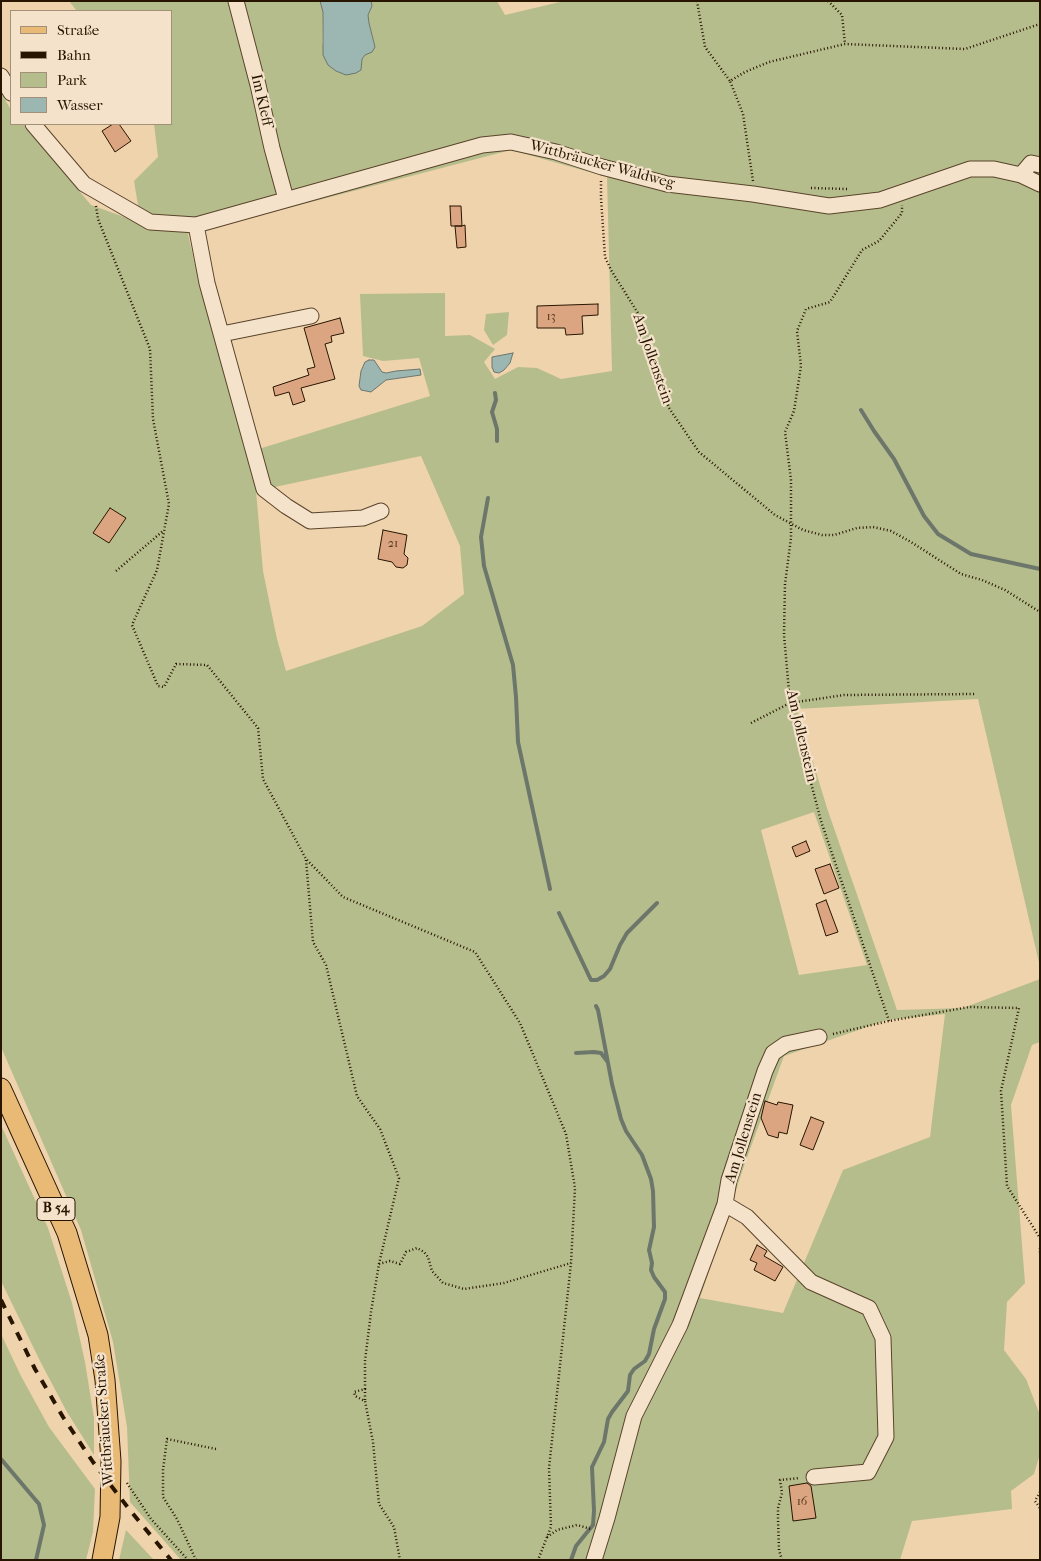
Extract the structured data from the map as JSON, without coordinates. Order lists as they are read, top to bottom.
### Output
{
  "streets": {
    "main road": ["B 54", "Wittbräucker Straße"],
    "street": ["Im Kleff", "Wittbräucker Waldweg", "Am Jollenstein"]
  },
  "crossings": [
    ["Im Kleff", "Wittbräucker Waldweg"],
    ["Wittbräucker Waldweg", "Am Jollenstein"]
  ],
  "house_numbers": ["13", "21", "16"],
  "legend": [
    "Straße",
    "Bahn",
    "Park",
    "Wasser"
  ]
}
